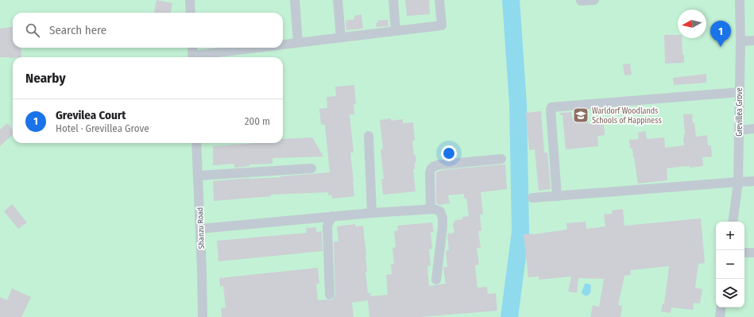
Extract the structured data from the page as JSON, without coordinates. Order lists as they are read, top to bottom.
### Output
{
  "streets": {
    "street": ["Grevillea Grove", "Shanzu Road"]
  },
  "places": {
    "school or university": ["Warldorf Woodlands Schools of Happiness"]
  },
  "north": "left",
  "page": {
    "search": "Search here",
    "pins": "1",
    "heading": "Nearby",
    "list": [
      {
        "mark": "1",
        "name": "Grevilea Court",
        "note": "Hotel · Grevillea Grove",
        "value": "200 m"
      }
    ],
    "map_buttons": ["+", "−"]
  }
}
